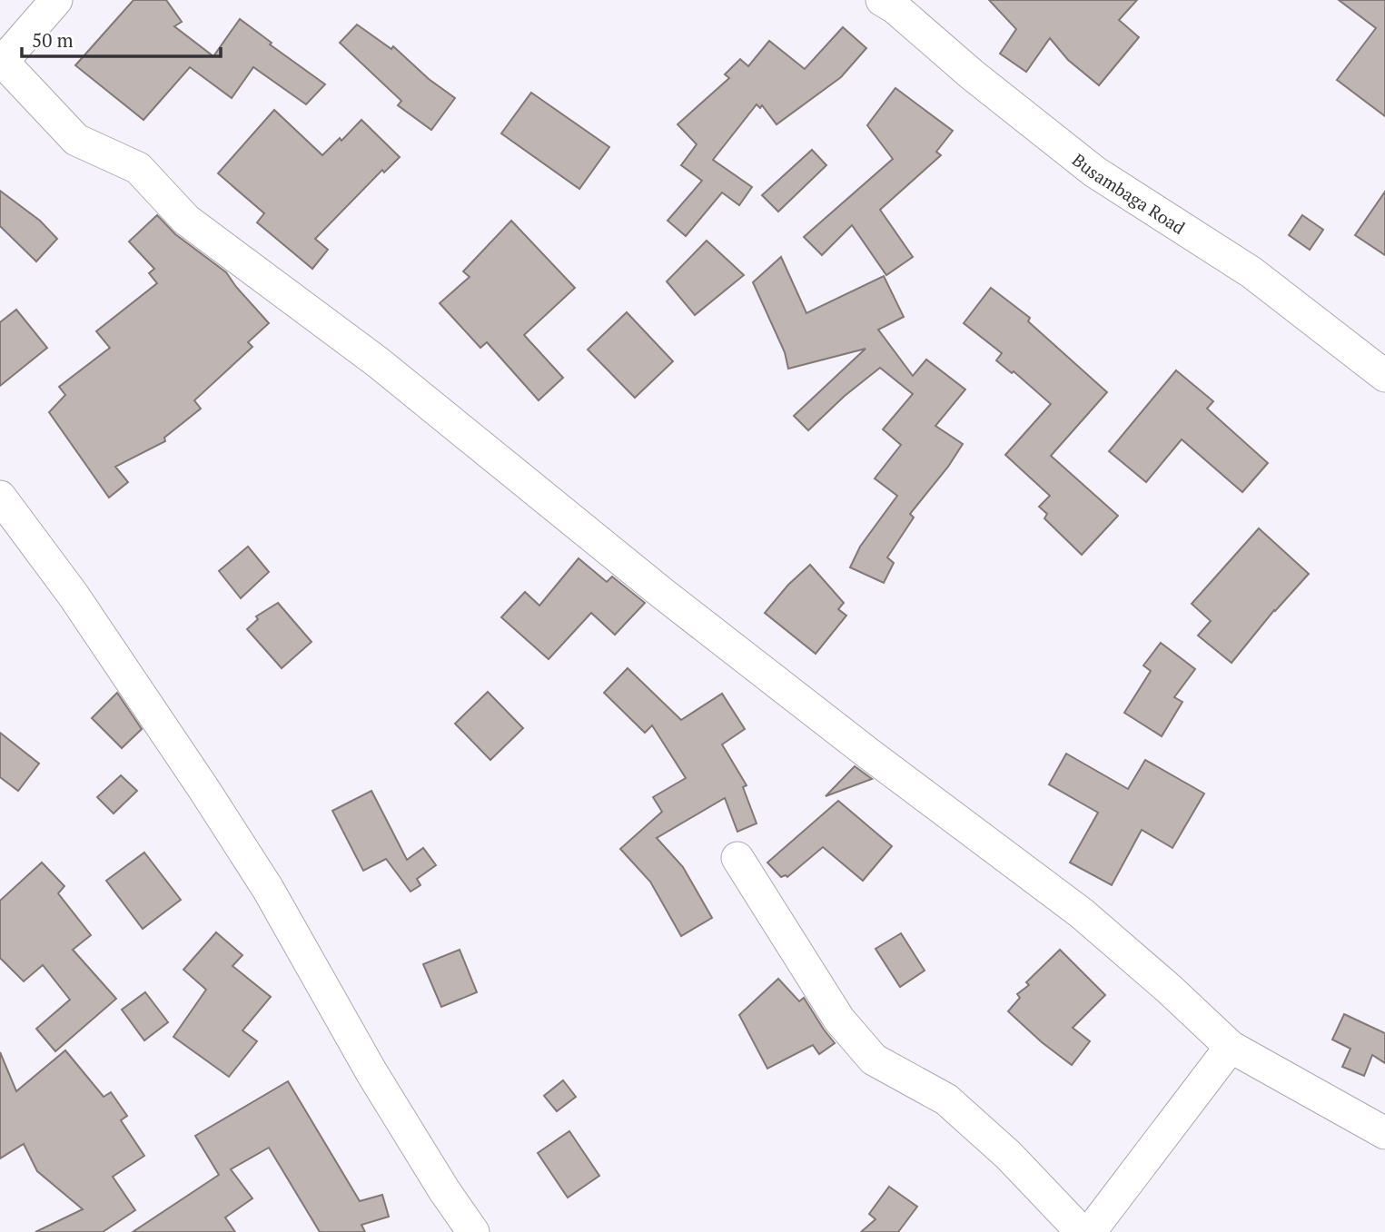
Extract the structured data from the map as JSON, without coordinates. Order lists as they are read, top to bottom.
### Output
{
  "streets": {
    "street": ["Busambaga Road"]
  },
  "scale_bar": "50 m"
}
